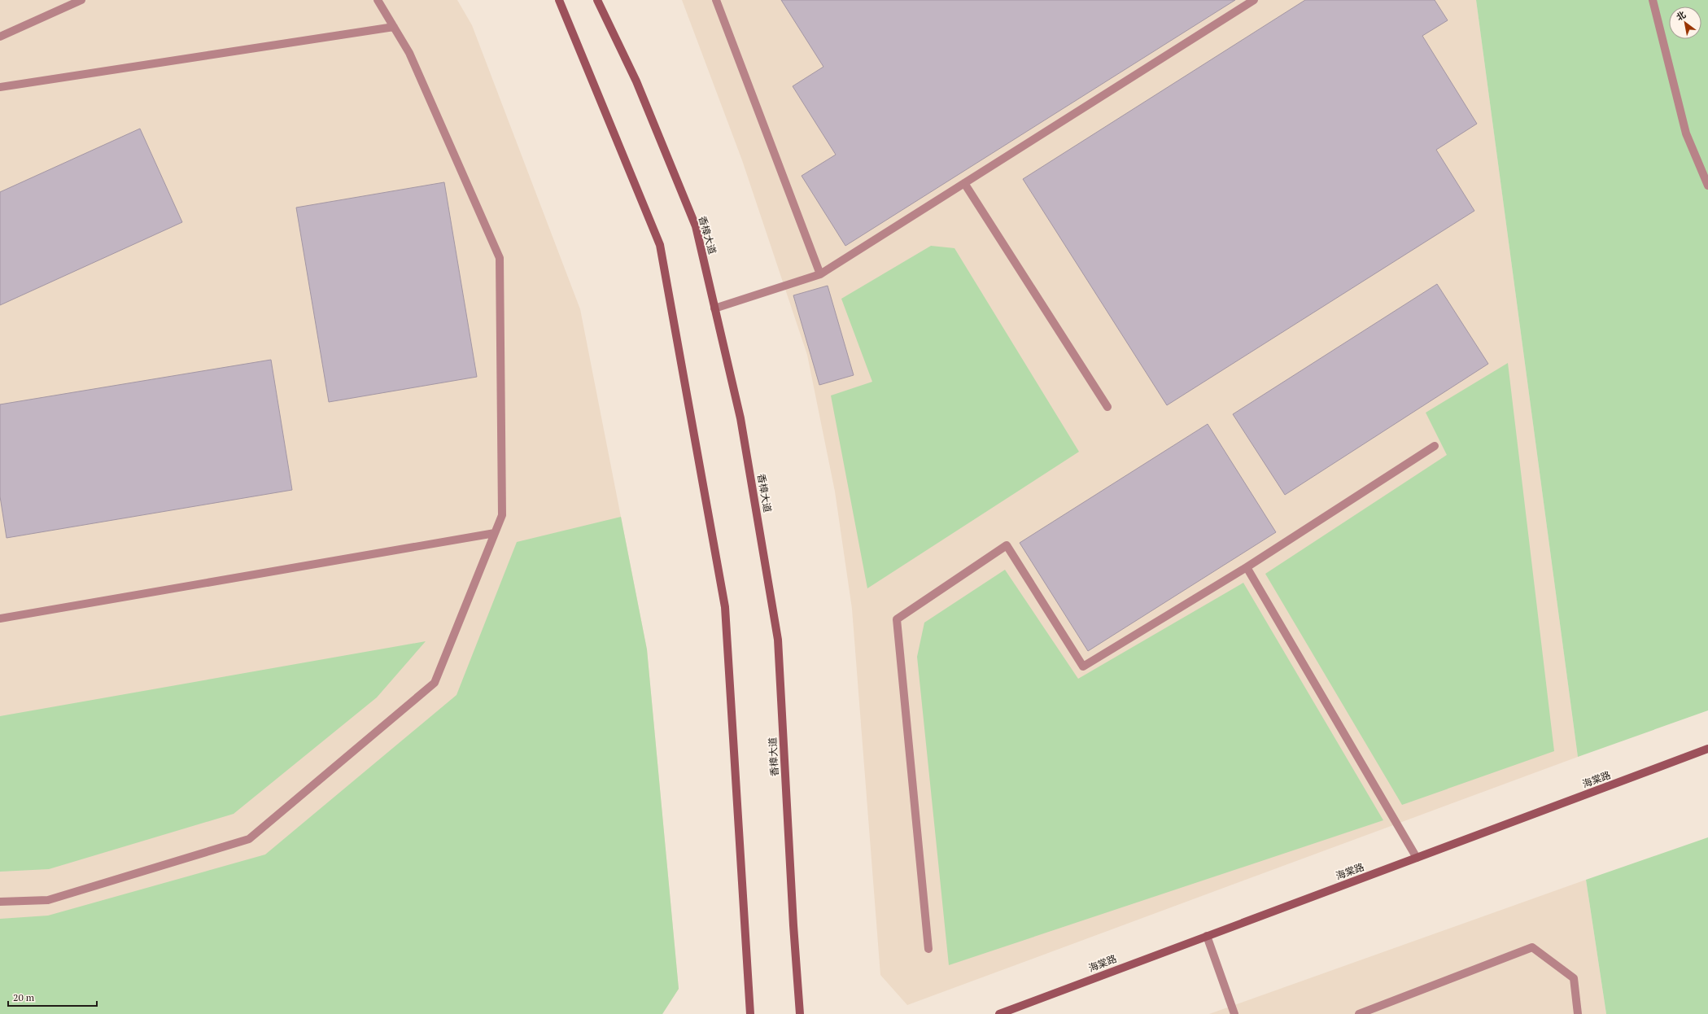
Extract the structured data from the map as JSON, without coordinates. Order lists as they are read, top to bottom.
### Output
{
  "streets": {
    "main road": ["香樟大道", "海棠路"]
  },
  "scale_bar": "20 m",
  "north": "top left"
}
